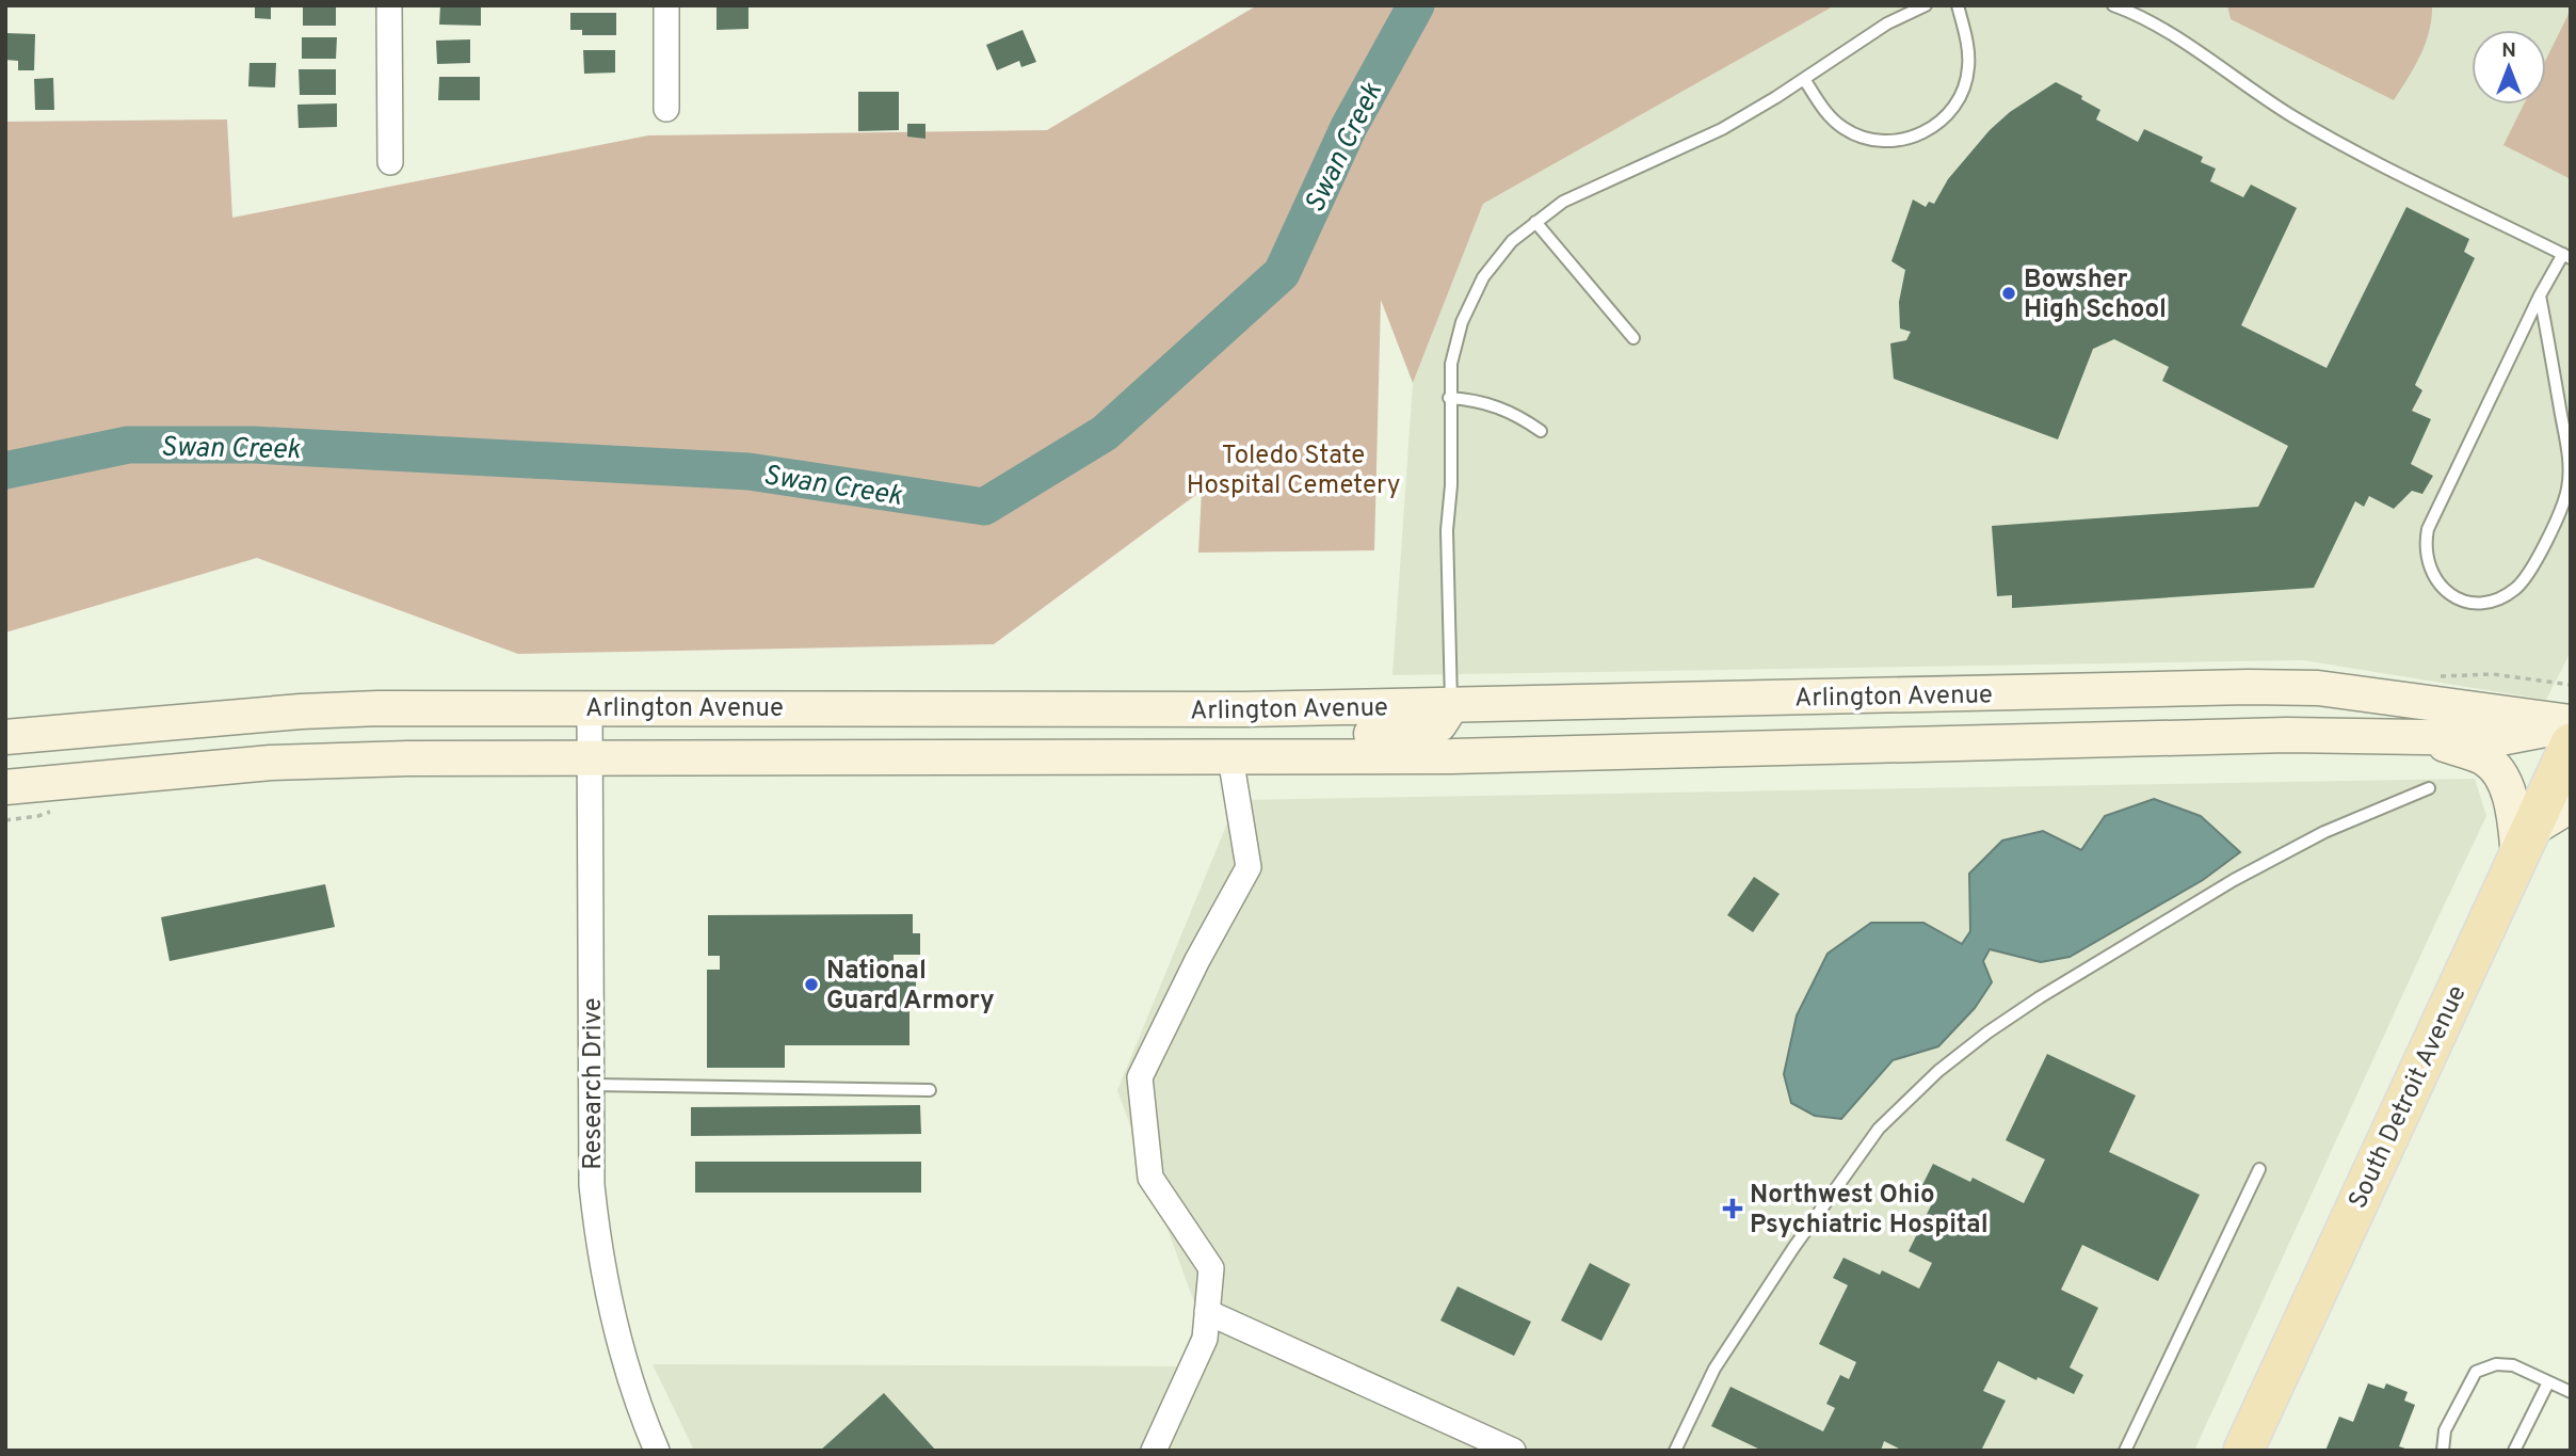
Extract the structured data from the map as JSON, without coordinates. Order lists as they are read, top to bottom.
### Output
{
  "streets": {
    "main road": ["South Detroit Avenue"],
    "street": ["Arlington Avenue", "Research Drive"]
  },
  "crossings": [
    ["Arlington Avenue", "Research Drive"]
  ],
  "water": ["Swan Creek"],
  "parks": ["Toledo State Hospital Cemetery"],
  "places": {
    "other": ["Bowsher High School", "National Guard Armory"],
    "health": ["Northwest Ohio Psychiatric Hospital"]
  },
  "north": "top"
}
